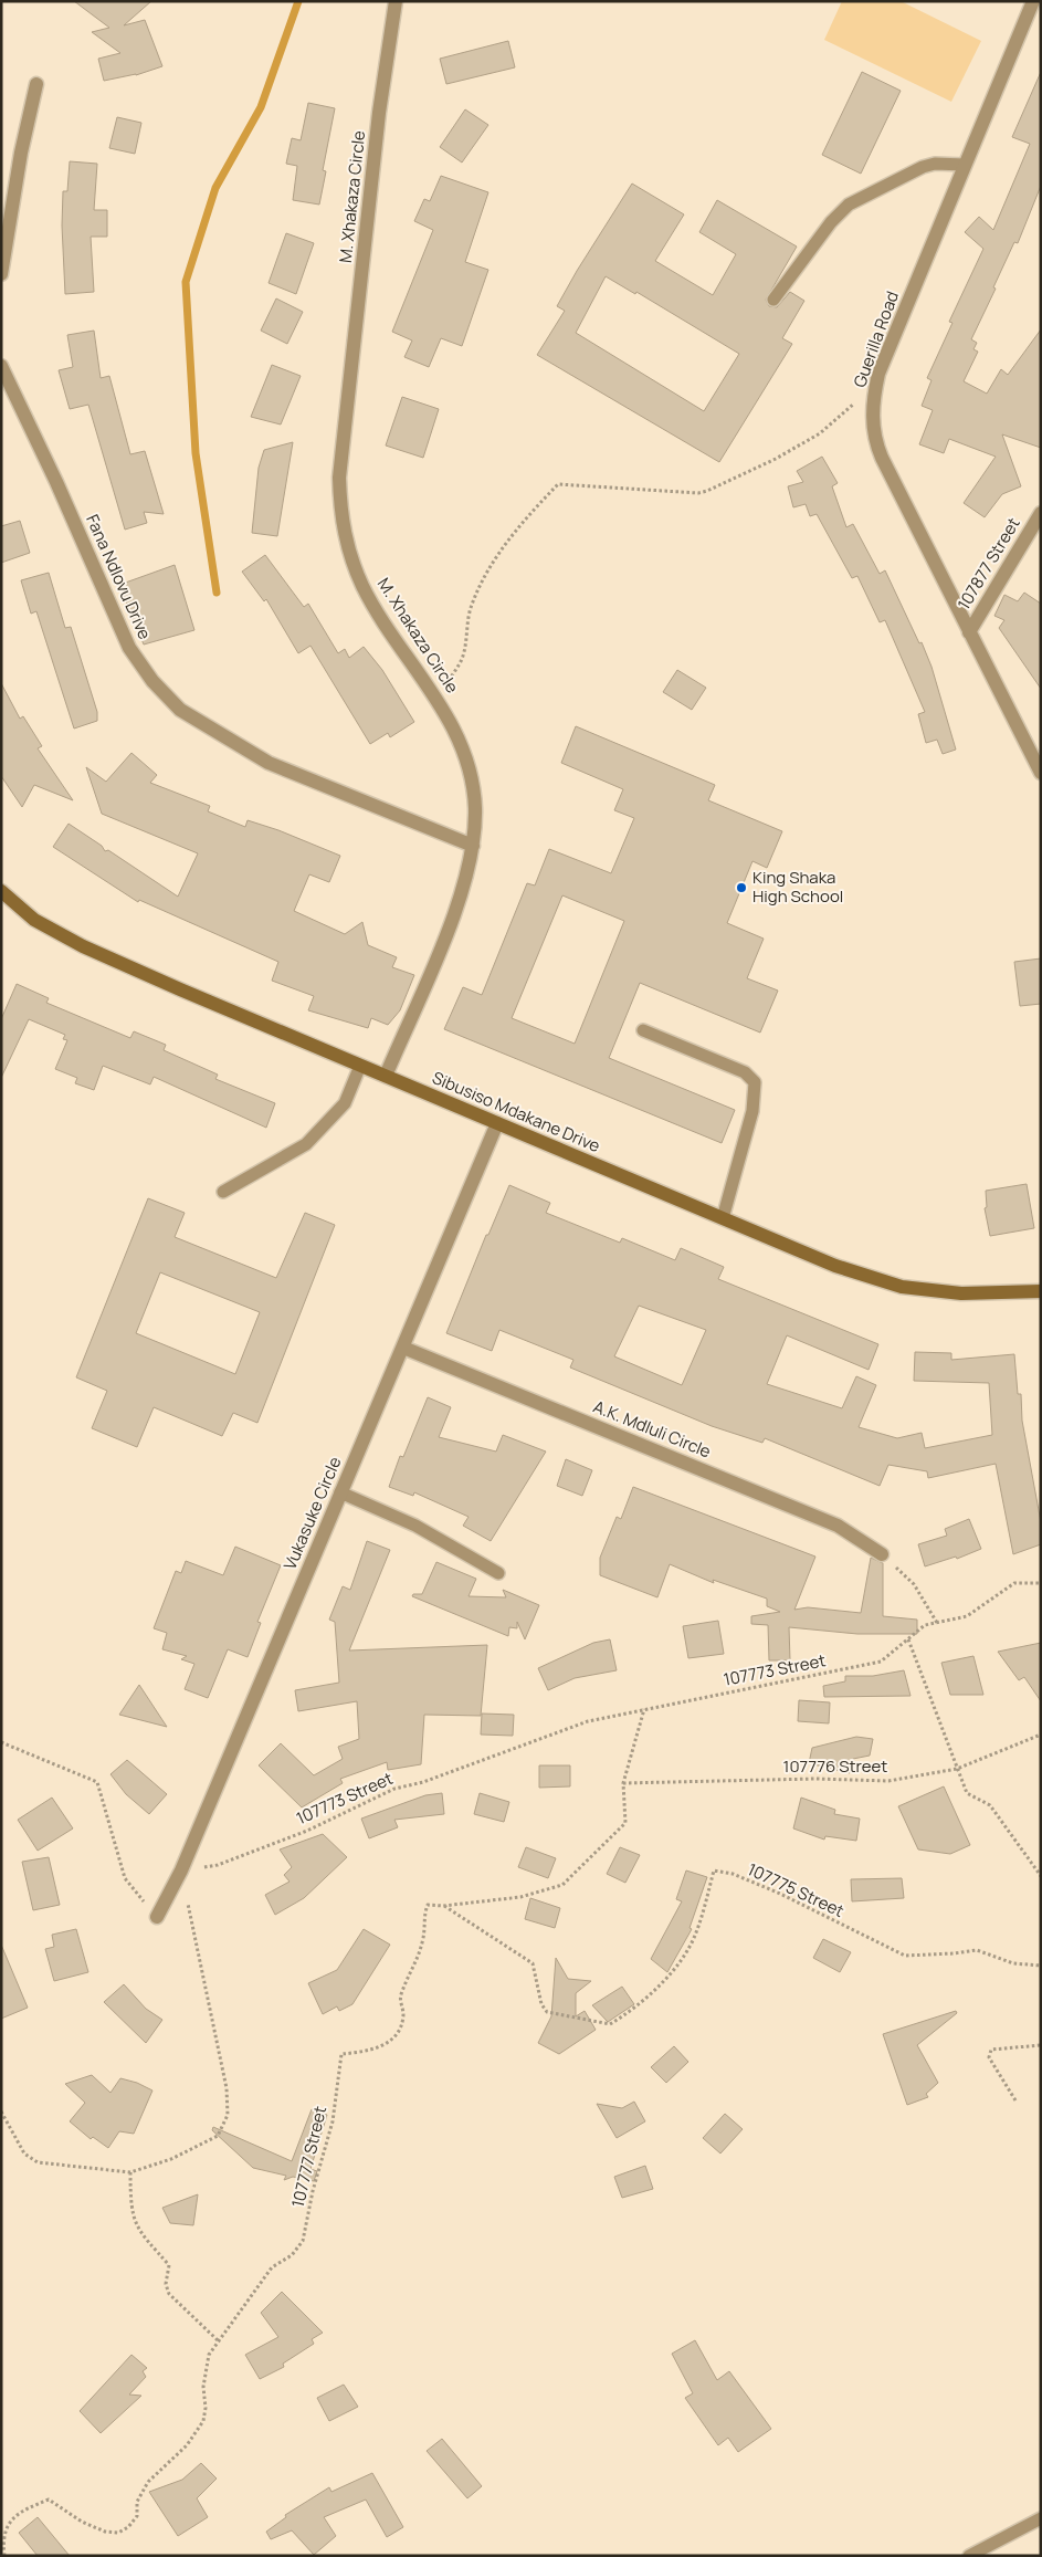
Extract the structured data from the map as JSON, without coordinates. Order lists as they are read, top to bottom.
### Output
{
  "streets": {
    "street": [
      "M. Xhakaza Circle",
      "Guerilla Road",
      "107877 Street",
      "Fana Ndlovu Drive",
      "Sibusiso Mdakane Drive",
      "A.K. Mdluli Circle",
      "Vukasuke Circle"
    ],
    "path": [
      "107773 Street",
      "107776 Street",
      "107775 Street",
      "107777 Street"
    ]
  },
  "crossings": [
    ["M. Xhakaza Circle", "Fana Ndlovu Drive"],
    ["M. Xhakaza Circle", "Sibusiso Mdakane Drive"],
    ["Guerilla Road", "107877 Street"],
    ["Sibusiso Mdakane Drive", "Vukasuke Circle"],
    ["A.K. Mdluli Circle", "Vukasuke Circle"],
    ["Vukasuke Circle", "107773 Street"],
    ["107773 Street", "107777 Street"],
    ["107776 Street", "107777 Street"],
    ["107775 Street", "107777 Street"]
  ],
  "places": ["King Shaka High School"]
}
